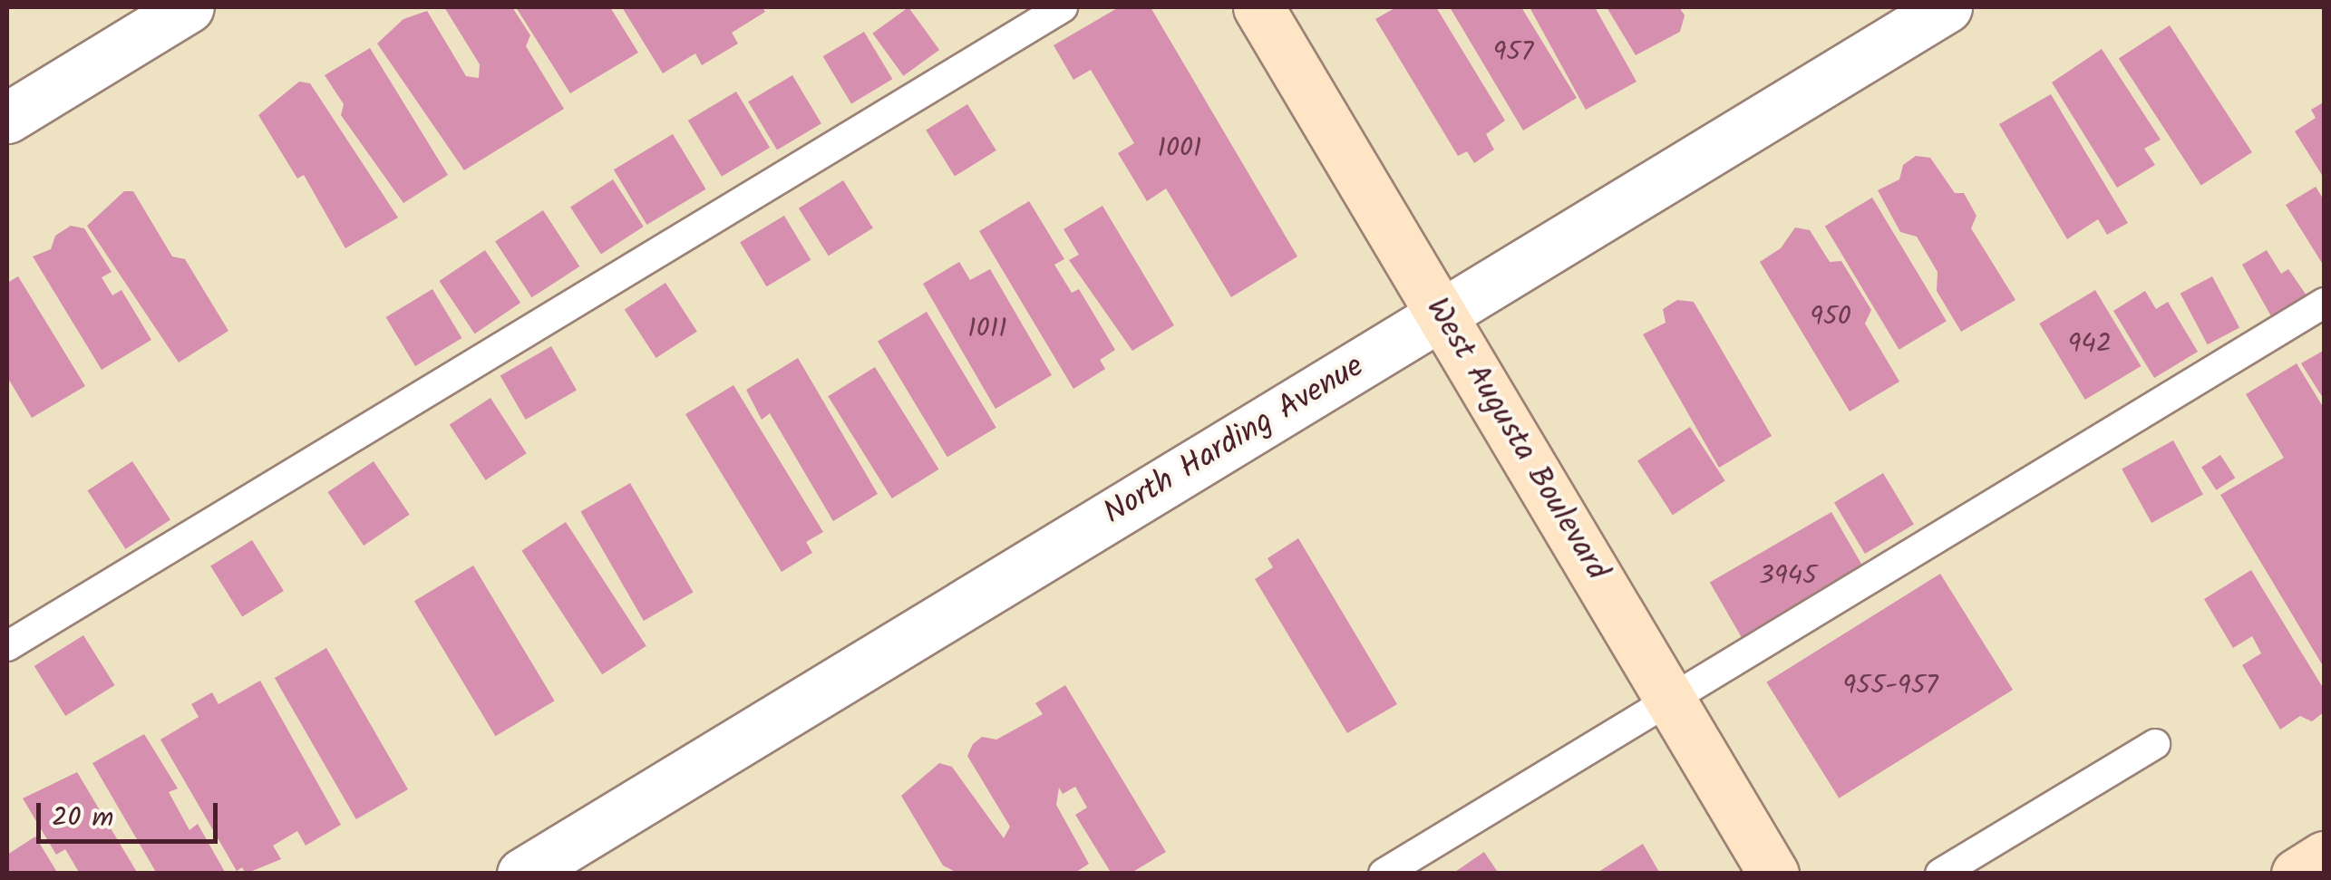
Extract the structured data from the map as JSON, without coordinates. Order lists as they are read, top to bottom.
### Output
{
  "streets": {
    "street": ["West Augusta Boulevard", "North Harding Avenue"]
  },
  "crossings": [
    ["West Augusta Boulevard", "North Harding Avenue"]
  ],
  "house_numbers": [
    "957",
    "1001",
    "950",
    "1011",
    "942",
    "3945",
    "955-957"
  ],
  "scale_bar": "20 m"
}
